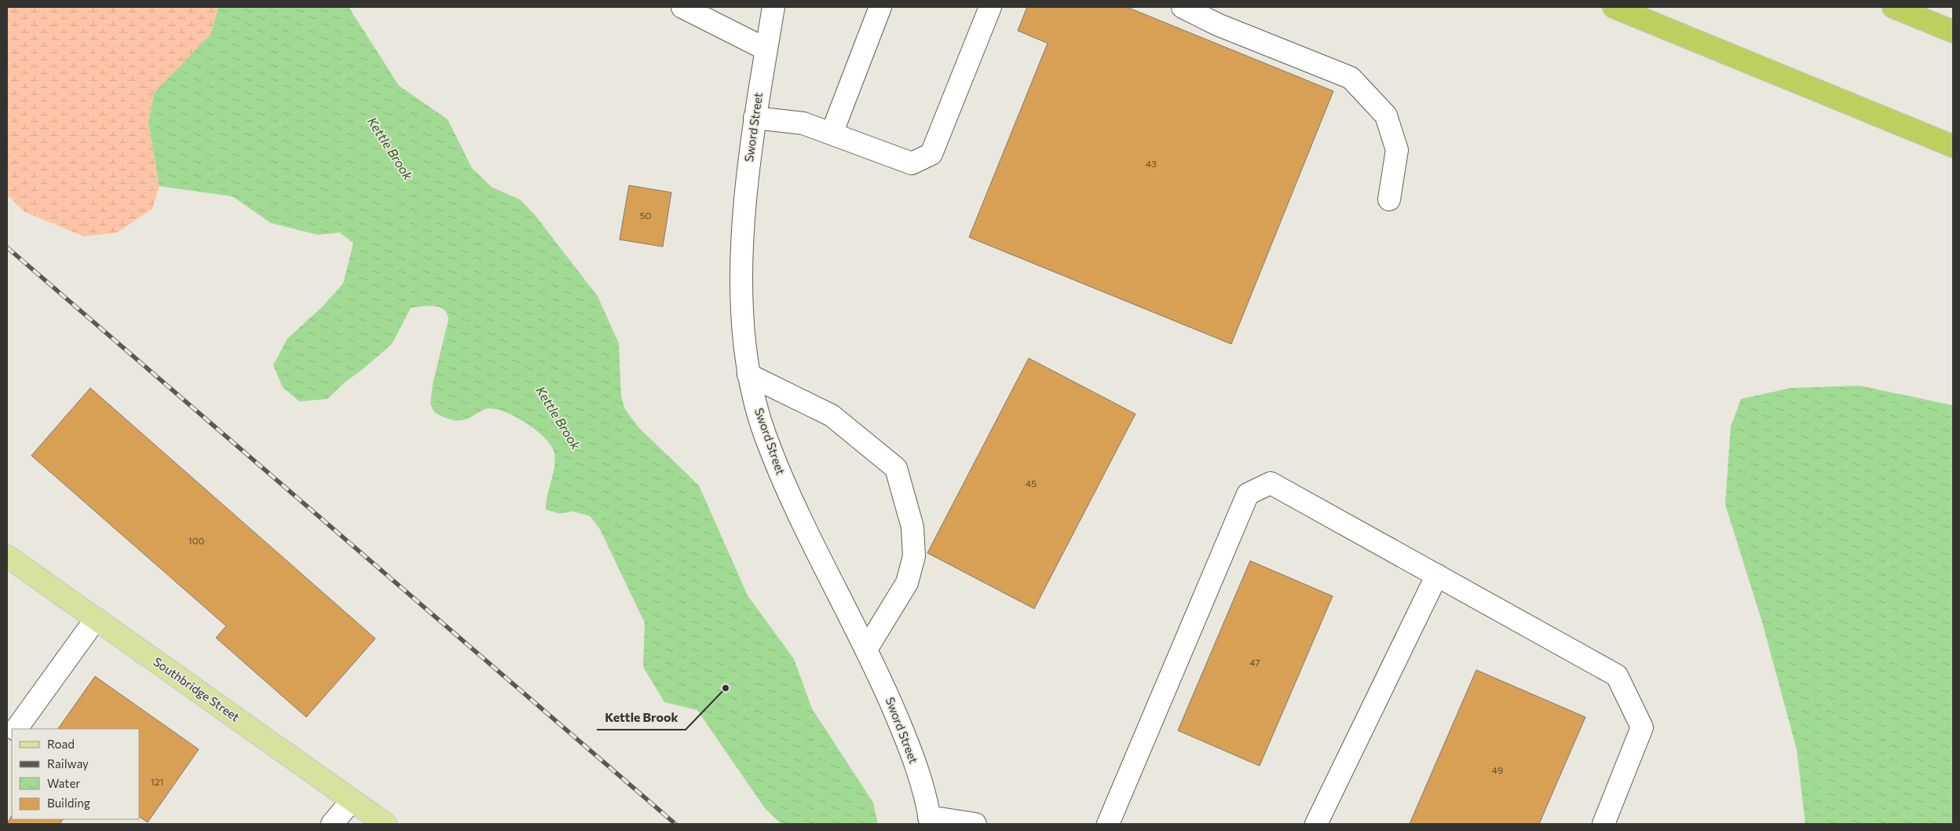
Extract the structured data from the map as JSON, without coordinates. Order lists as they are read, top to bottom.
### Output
{
  "streets": {
    "main road": ["Southbridge Street"],
    "street": ["Sword Street"]
  },
  "water": ["Kettle Brook"],
  "places": ["Kettle Brook"],
  "house_numbers": [
    "43",
    "50",
    "45",
    "100",
    "47",
    "49",
    "121"
  ],
  "legend": [
    "Road",
    "Railway",
    "Water",
    "Building"
  ]
}
